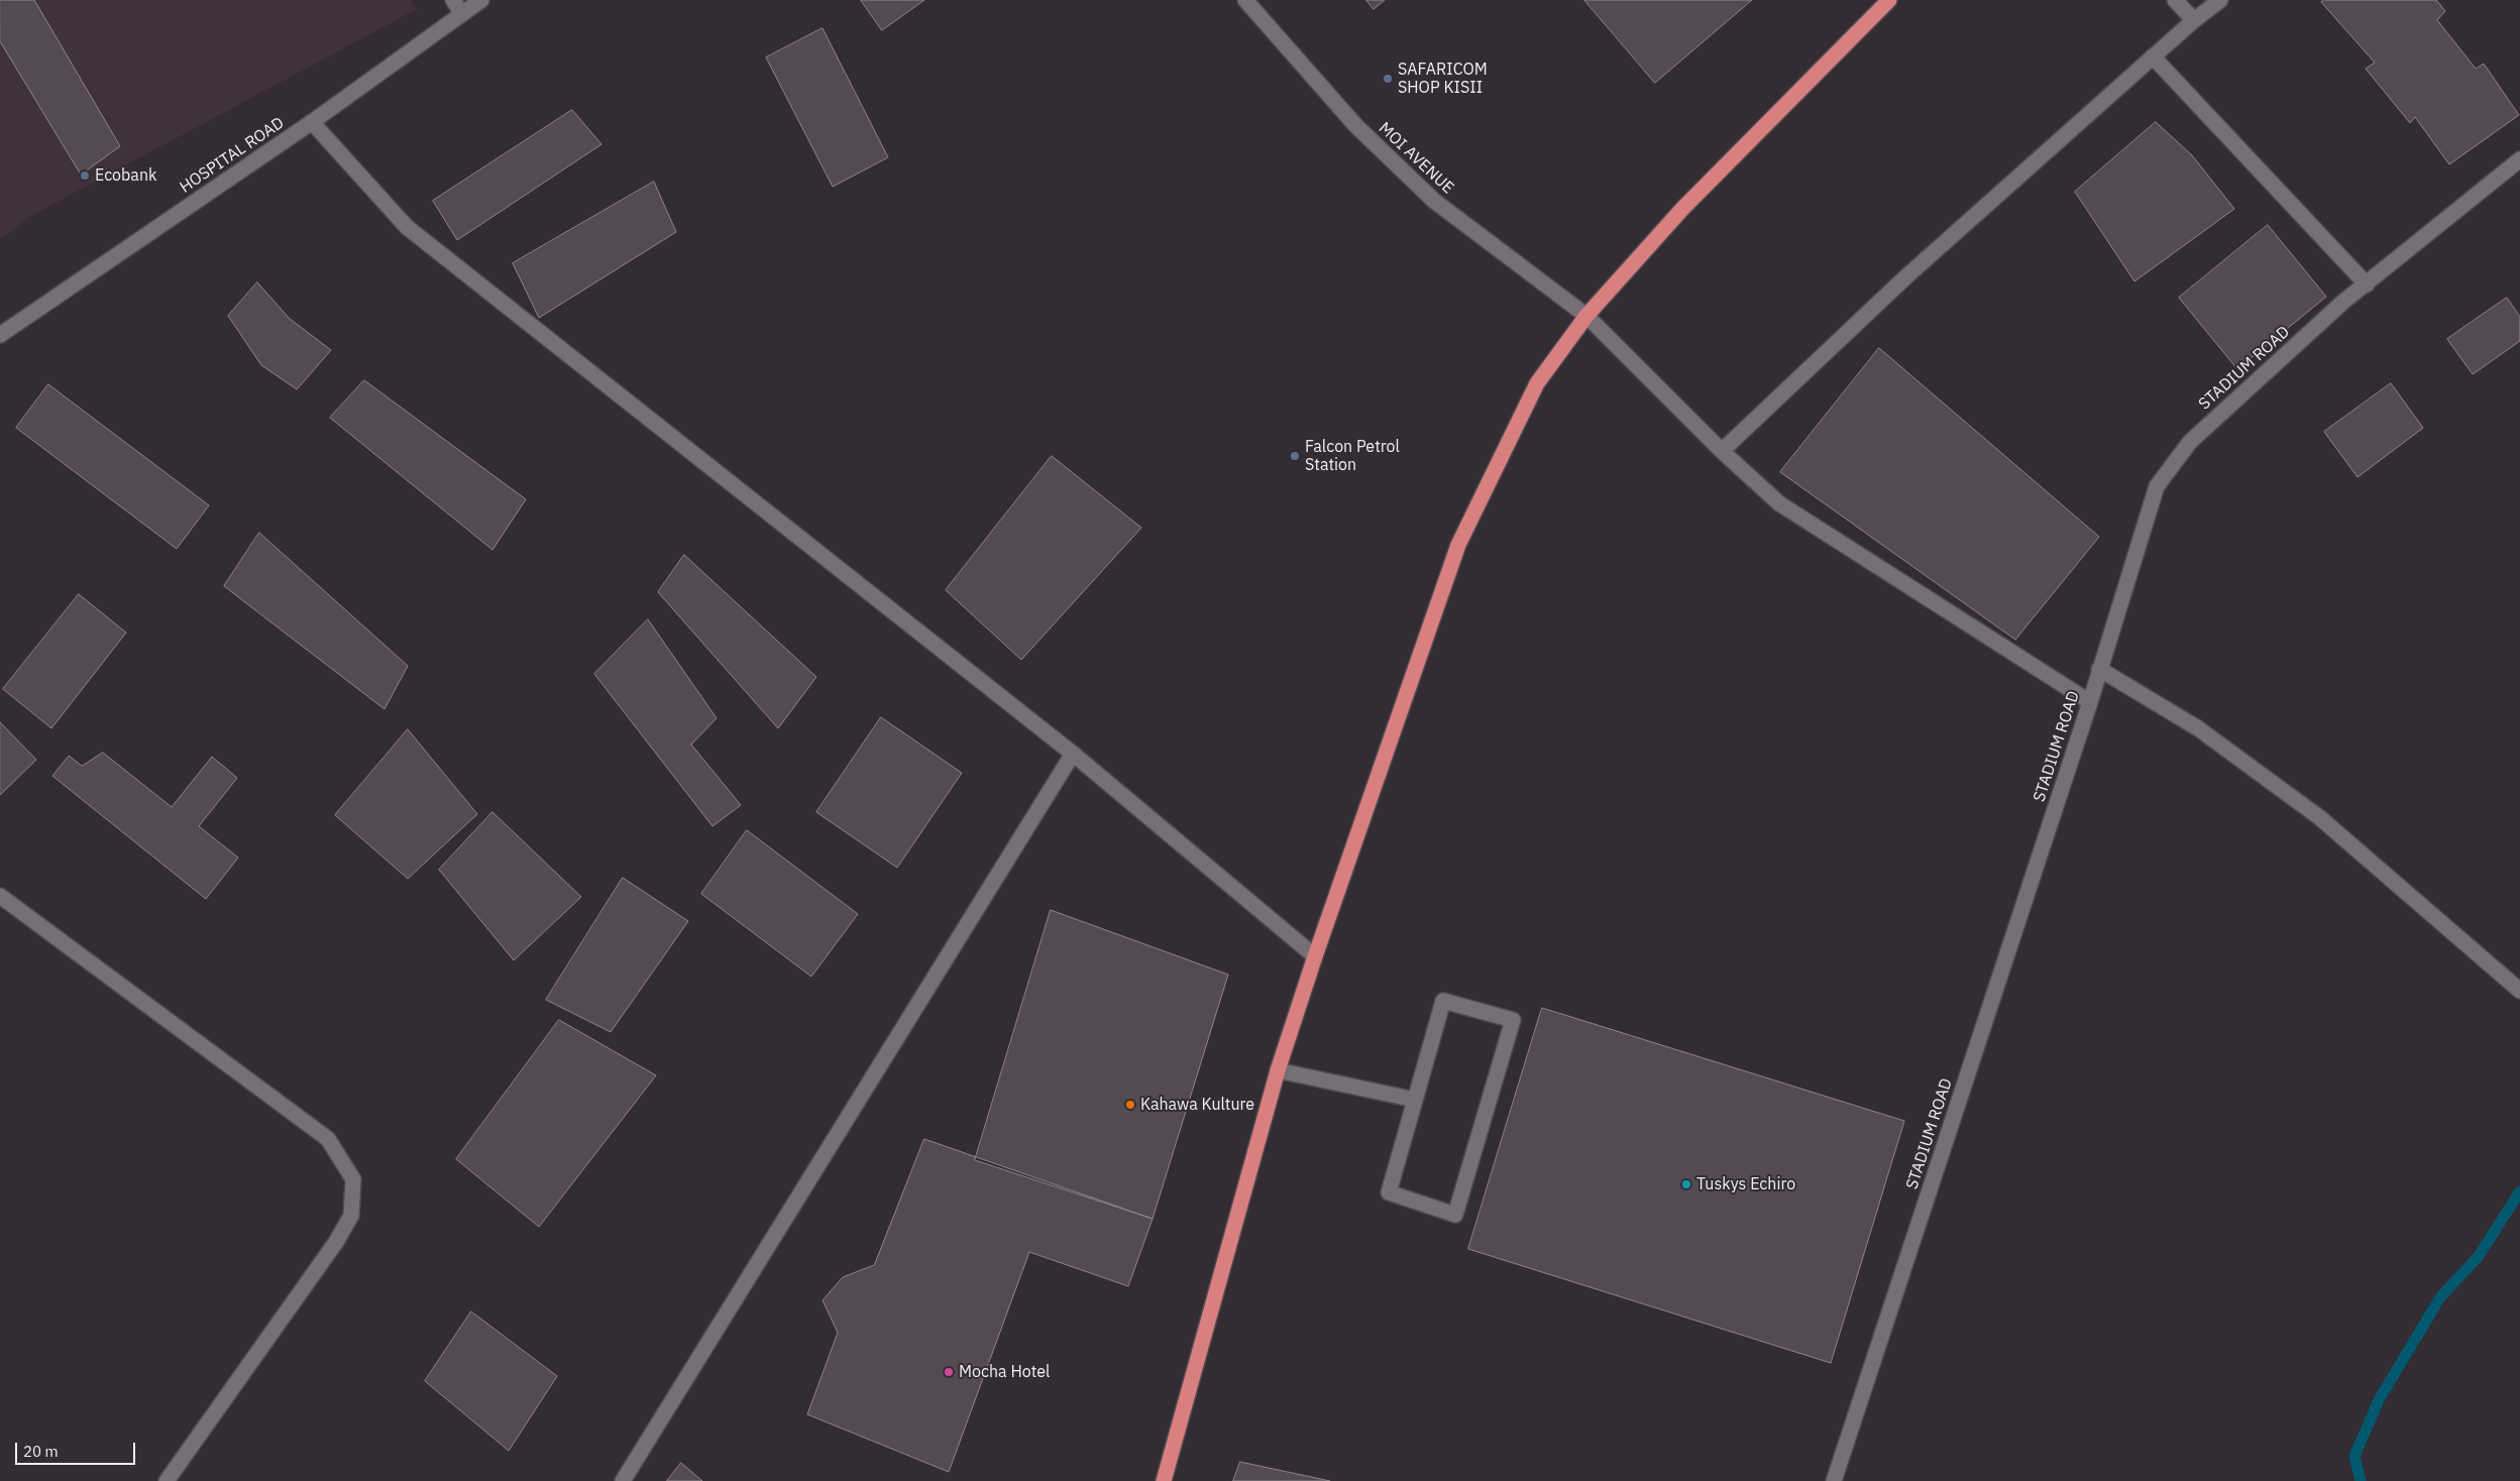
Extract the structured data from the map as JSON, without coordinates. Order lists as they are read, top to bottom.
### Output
{
  "streets": {
    "street": ["HOSPITAL ROAD", "MOI AVENUE", "STADIUM ROAD"]
  },
  "crossings": [
    ["MOI AVENUE", "STADIUM ROAD"]
  ],
  "places": [
    "SAFARICOM SHOP KISII",
    "Ecobank",
    "Falcon Petrol Station",
    "Kahawa Kulture",
    "Tuskys Echiro",
    "Mocha Hotel"
  ],
  "scale_bar": "20 m"
}
